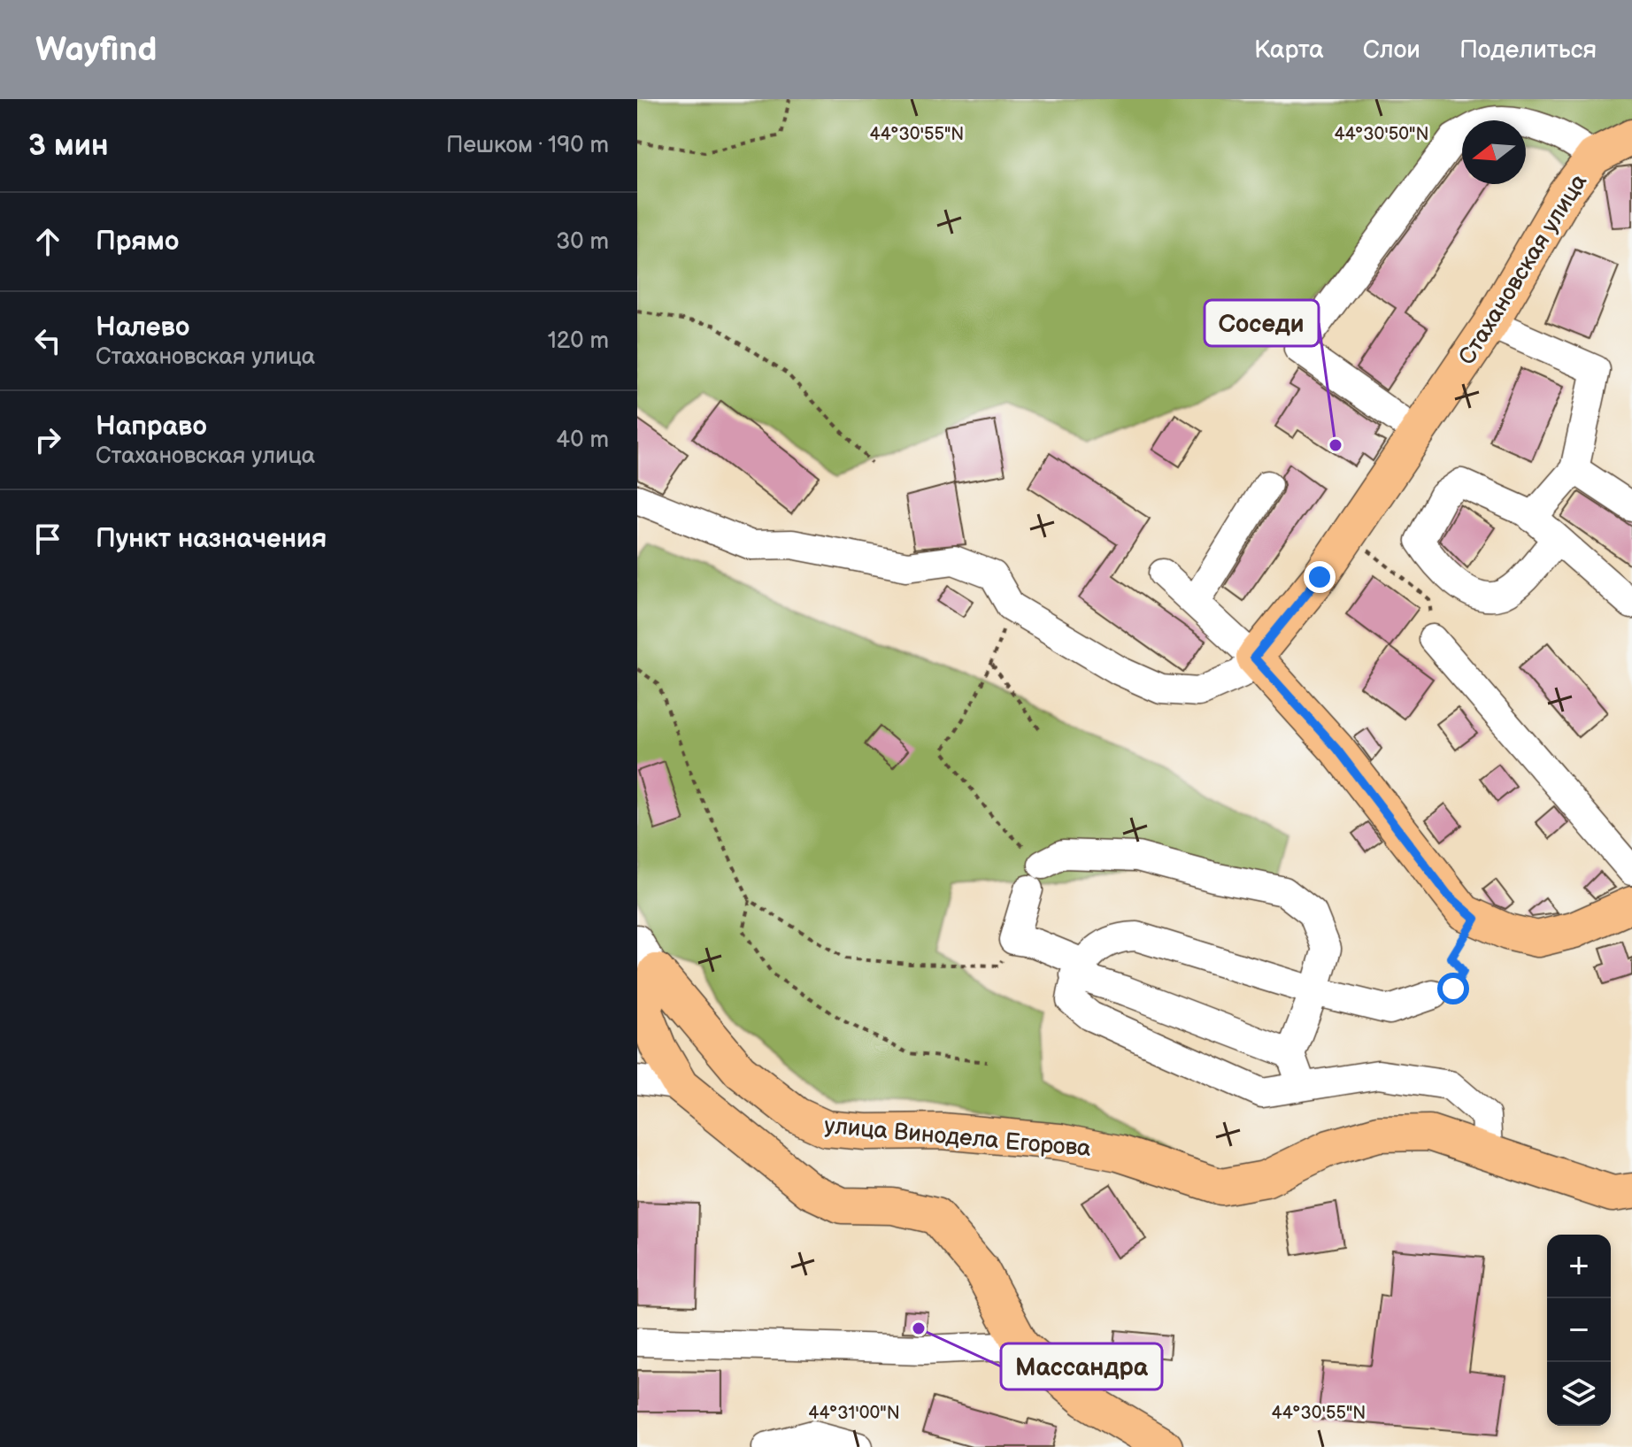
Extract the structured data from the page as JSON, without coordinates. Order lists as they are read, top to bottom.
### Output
{
  "streets": {
    "main road": ["Стахановская улица", "улица Винодела Егорова"]
  },
  "places": ["Соседи", "Массандра"],
  "north": "left",
  "page": {
    "header": "Wayfind",
    "nav": ["Карта", "Слои", "Поделиться"],
    "heading": ["3 мин", "Пешком · 190 m"],
    "list": [
      ["Прямо", "30 m"],
      ["Налево", "Стахановская улица", "120 m"],
      ["Направо", "Стахановская улица", "40 m"],
      "Пункт назначения"
    ],
    "map_buttons": ["+", "−"]
  },
  "coordinates": ["44°30'55\"N", "44°30'50\"N", "44°31'00\"N"]
}
